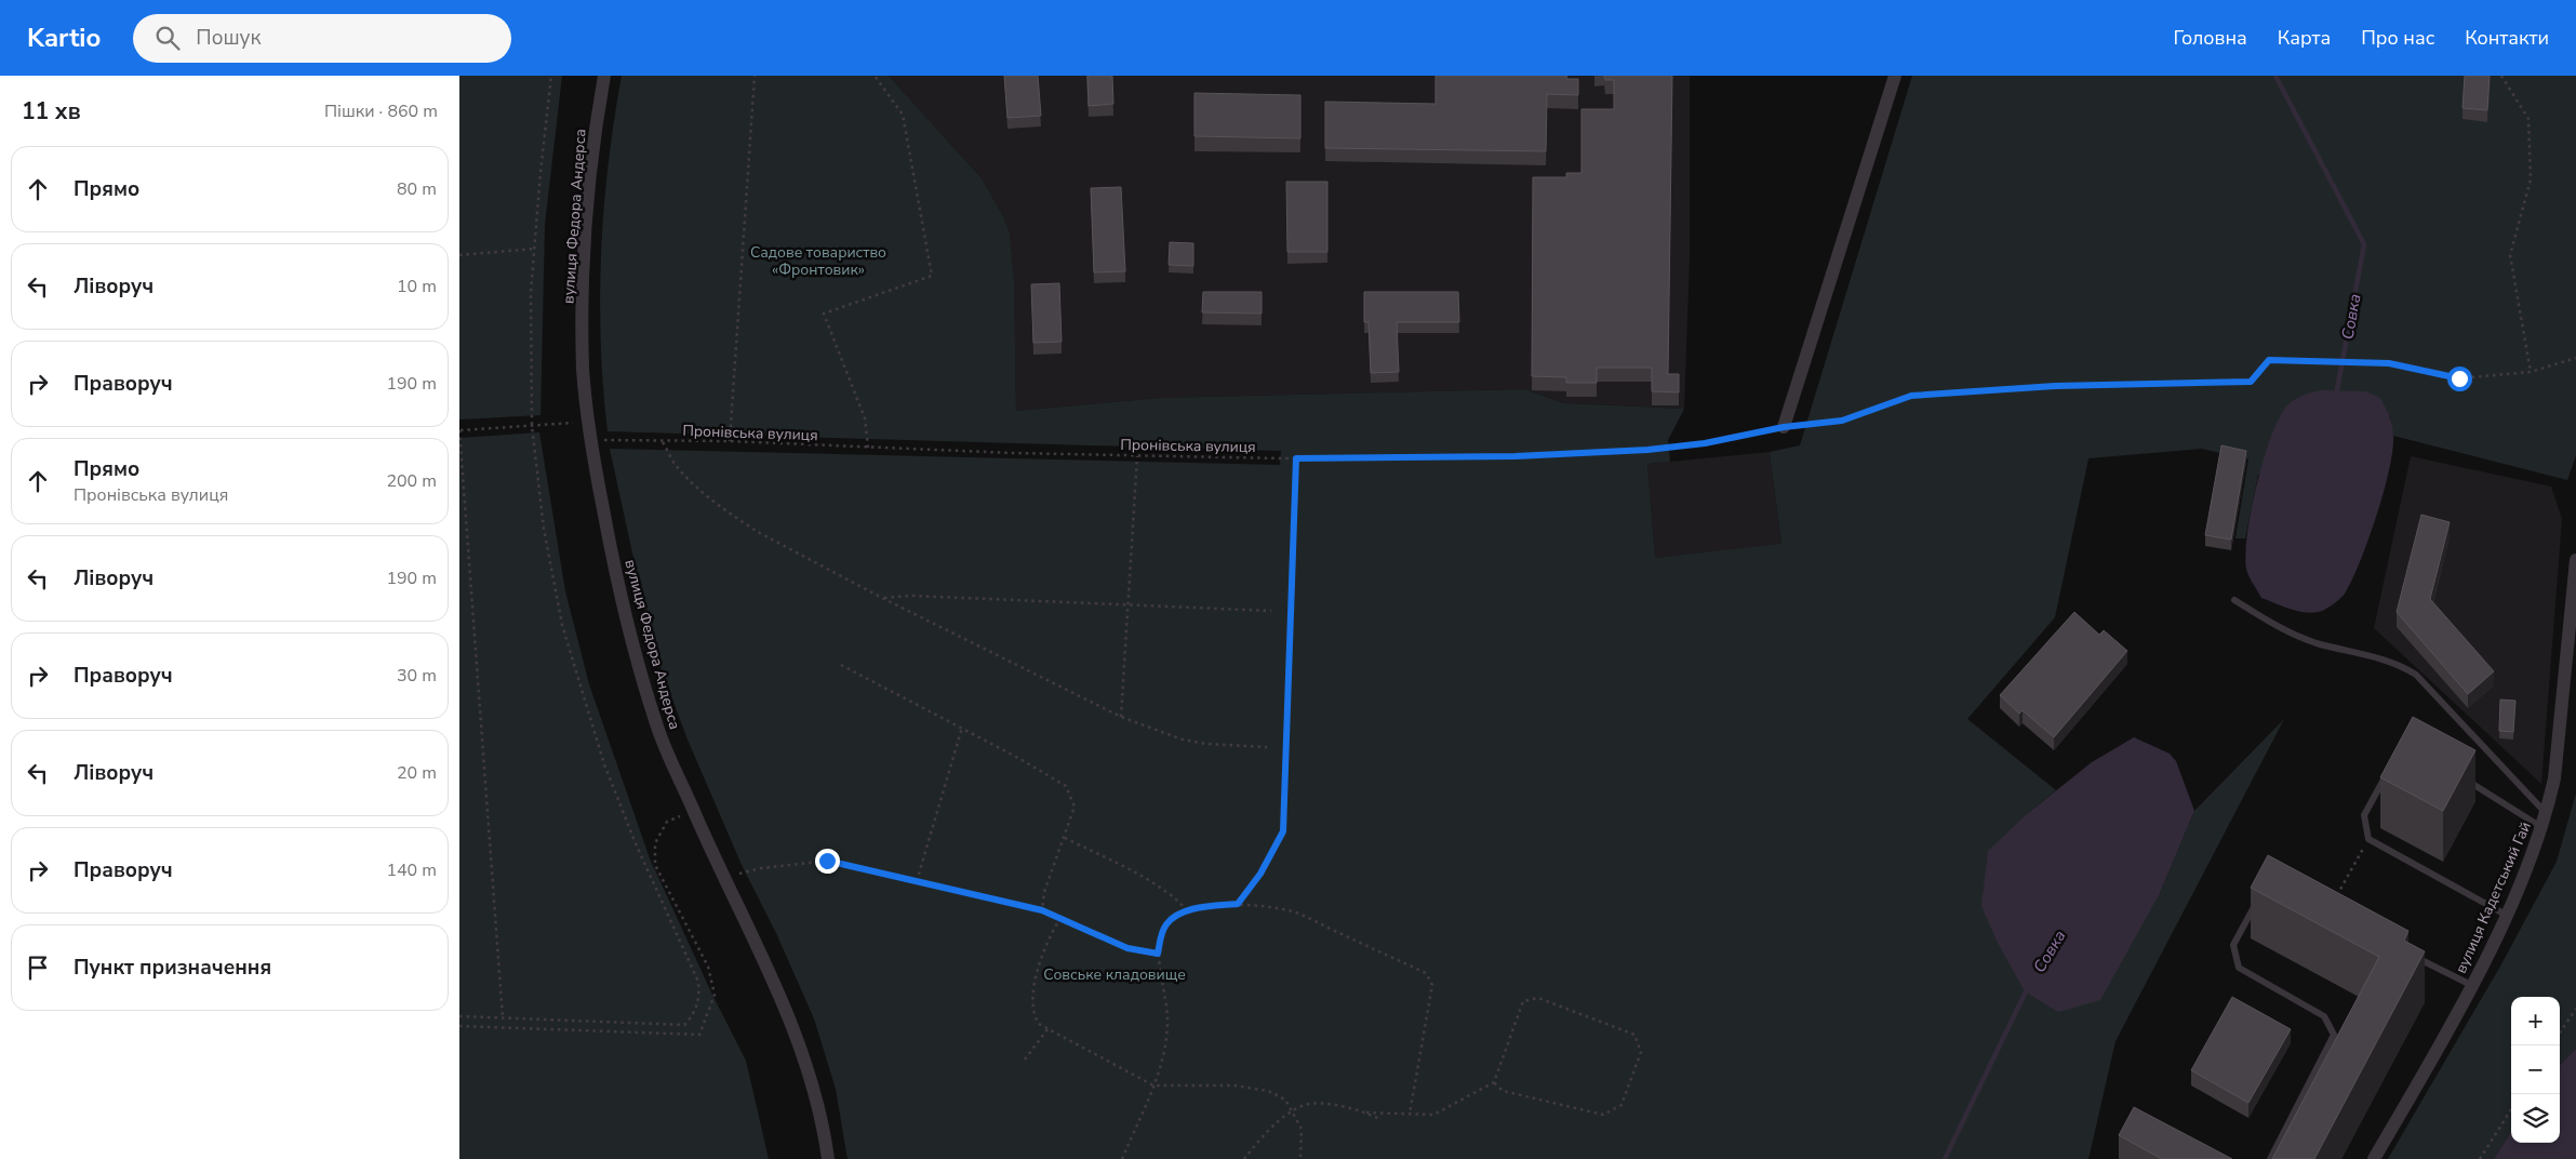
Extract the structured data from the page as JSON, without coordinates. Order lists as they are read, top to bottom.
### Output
{
  "streets": {
    "street": ["вулиця Федора Андерса", "вулиця Кадетський Гай"],
    "path": ["Пронівська вулиця"]
  },
  "crossings": [
    ["вулиця Федора Андерса", "Пронівська вулиця"]
  ],
  "water": ["Совка"],
  "parks": ["Садове товариство «Фронтовик»", "Совське кладовище"],
  "page": {
    "header": "Kartio",
    "search": "Пошук",
    "nav": [
      "Головна",
      "Карта",
      "Про нас",
      "Контакти"
    ],
    "heading": ["11 хв", "Пішки · 860 m"],
    "list": [
      ["Прямо", "80 m"],
      ["Ліворуч", "10 m"],
      ["Праворуч", "190 m"],
      ["Прямо", "Пронівська вулиця", "200 m"],
      ["Ліворуч", "190 m"],
      ["Праворуч", "30 m"],
      ["Ліворуч", "20 m"],
      ["Праворуч", "140 m"],
      "Пункт призначення"
    ],
    "map_buttons": ["+", "−"]
  }
}
